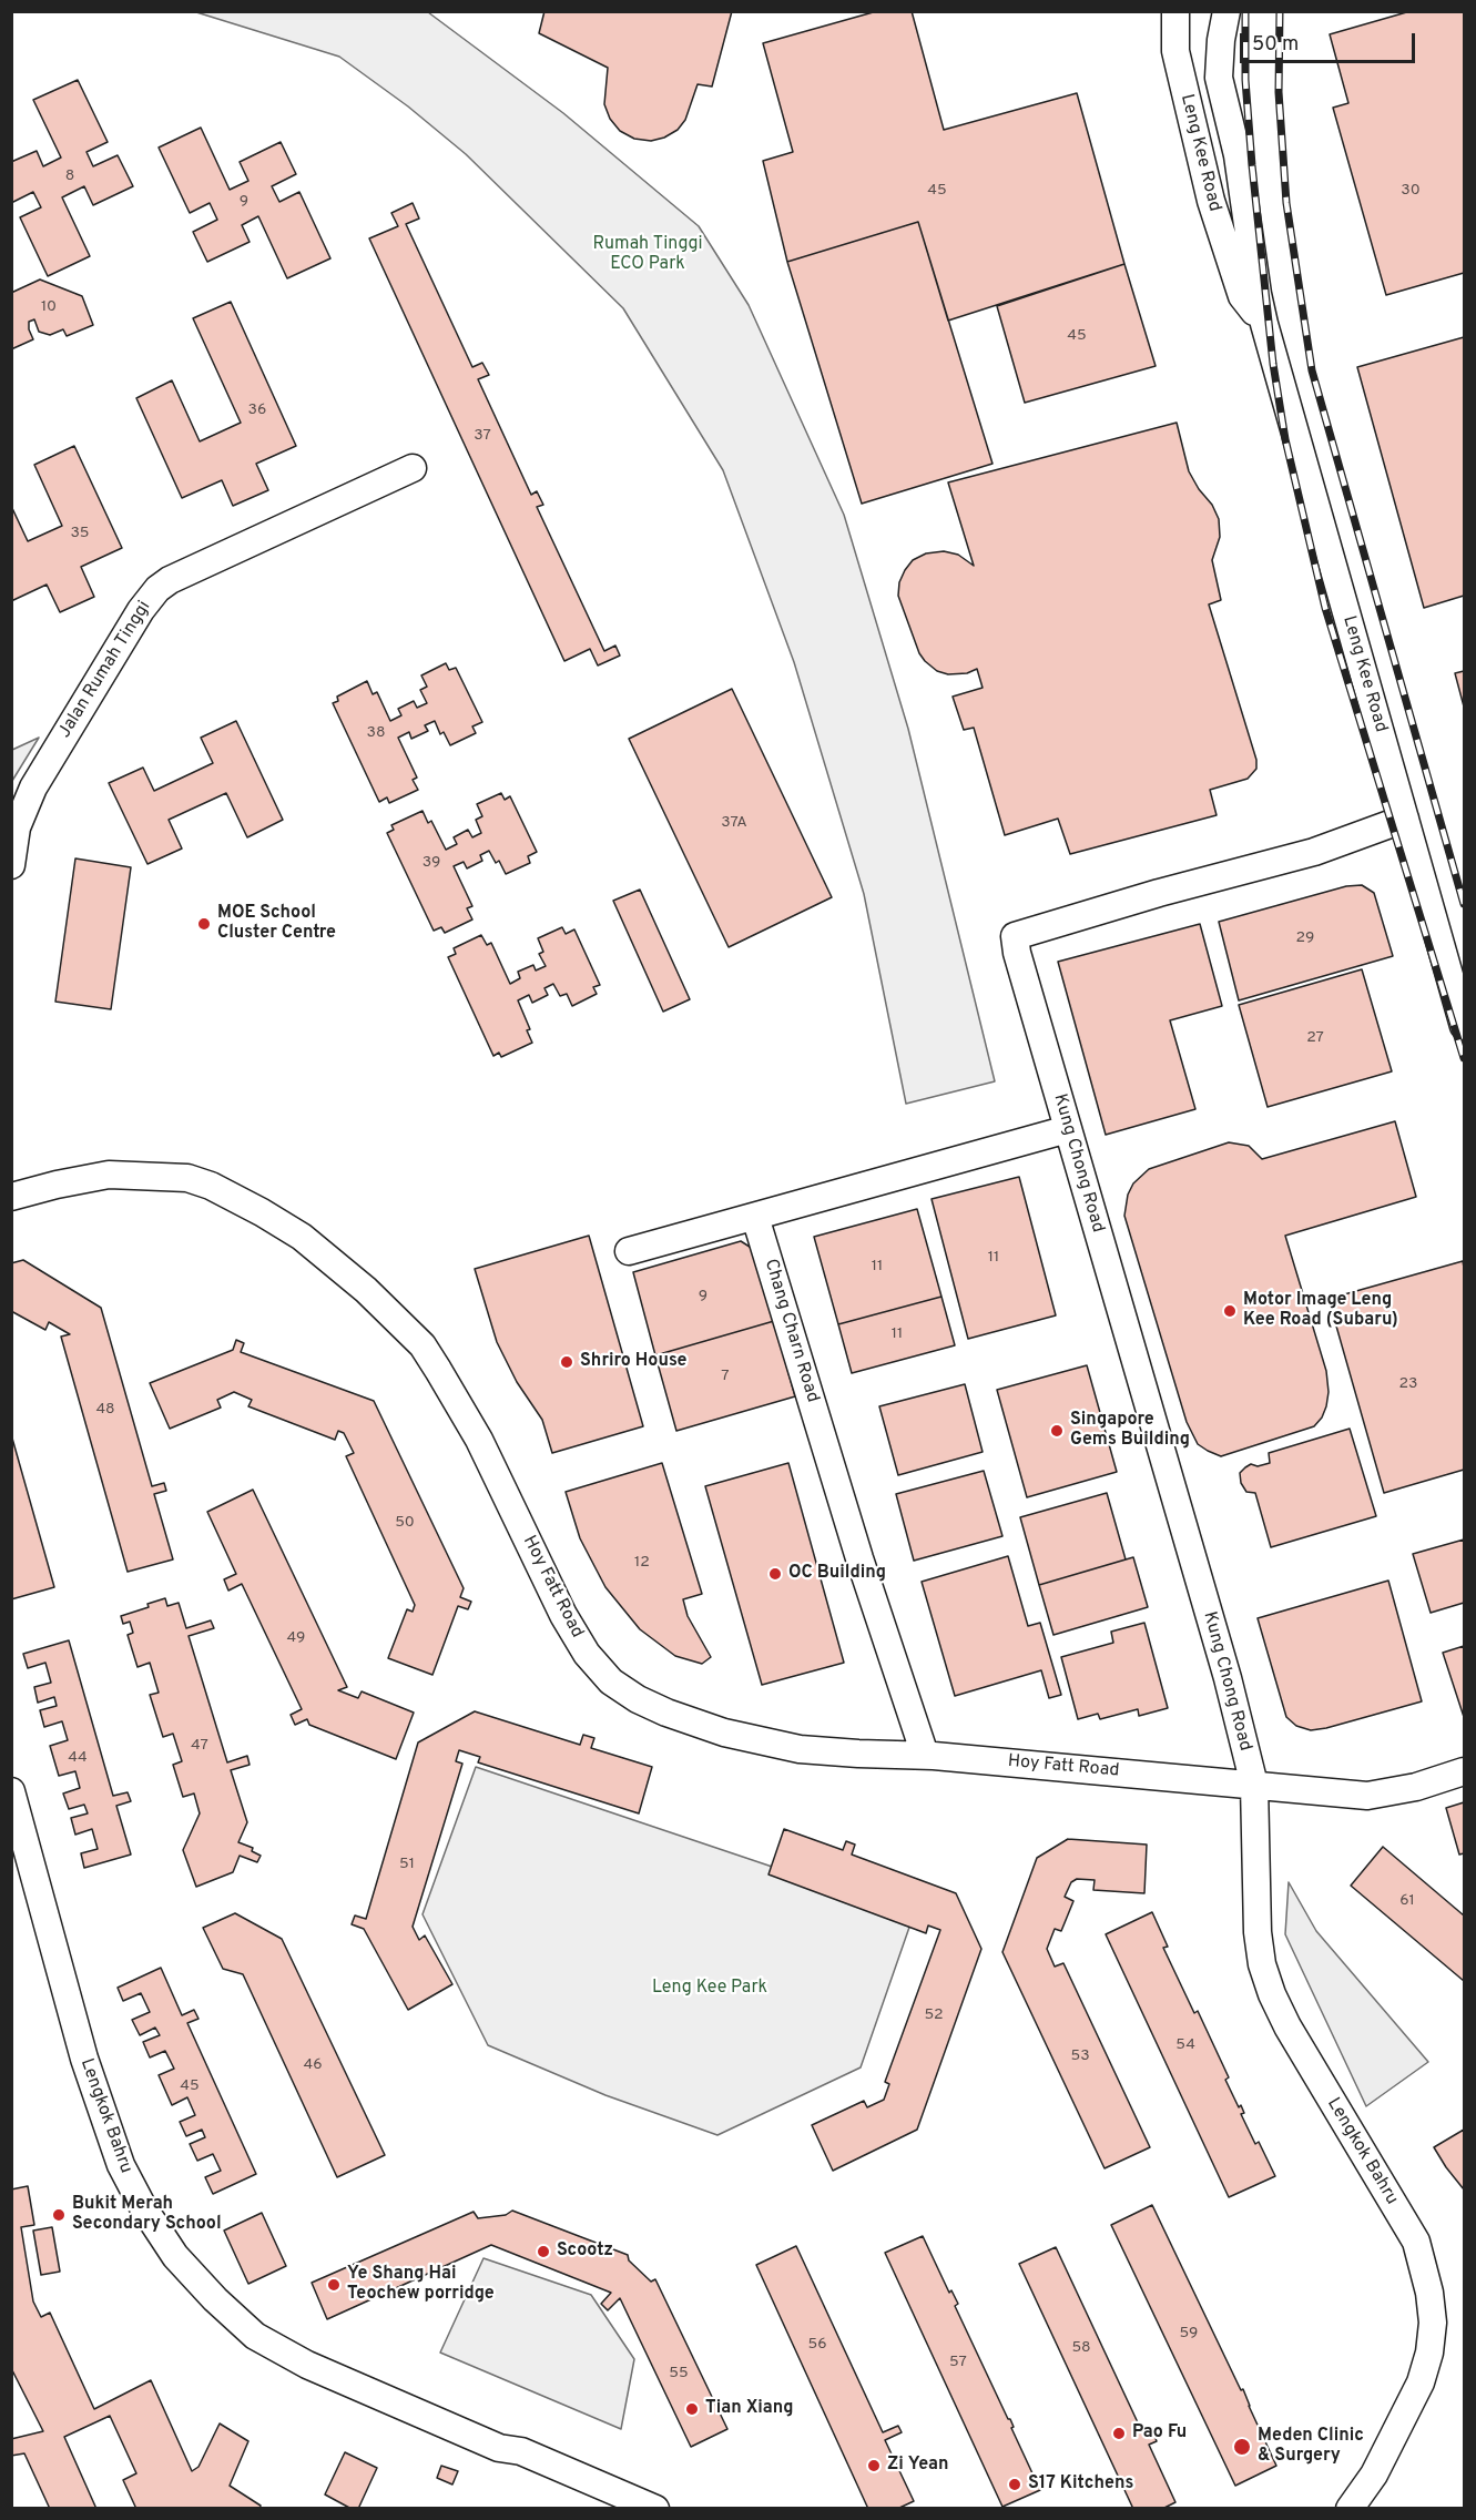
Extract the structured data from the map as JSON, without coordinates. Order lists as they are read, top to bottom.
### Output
{
  "streets": {
    "street": [
      "Leng Kee Road",
      "Jalan Rumah Tinggi",
      "Kung Chong Road",
      "Chang Charn Road",
      "Hoy Fatt Road",
      "Lengkok Bahru"
    ]
  },
  "crossings": [
    ["Leng Kee Road", "Kung Chong Road"],
    ["Kung Chong Road", "Hoy Fatt Road"],
    ["Kung Chong Road", "Lengkok Bahru"],
    ["Chang Charn Road", "Hoy Fatt Road"],
    ["Hoy Fatt Road", "Lengkok Bahru"]
  ],
  "parks": ["Rumah Tinggi ECO Park", "Leng Kee Park"],
  "places": [
    "MOE School Cluster Centre",
    "Motor Image Leng Kee Road (Subaru)",
    "Shriro House",
    "Singapore Gems Building",
    "OC Building",
    "Bukit Merah Secondary School",
    "Scootz",
    "Ye Shang Hai Teochew porridge",
    "Tian Xiang",
    "Pao Fu",
    "Meden Clinic & Surgery",
    "Zi Yean",
    "S17 Kitchens"
  ],
  "house_numbers": [
    "8",
    "45",
    "30",
    "9",
    "10",
    "45",
    "36",
    "37",
    "35",
    "38",
    "37A",
    "39",
    "29",
    "27",
    "11",
    "11",
    "9",
    "11",
    "7",
    "23",
    "48",
    "50",
    "12",
    "49",
    "47",
    "44",
    "51",
    "61",
    "52",
    "54",
    "53",
    "46",
    "45",
    "59",
    "56",
    "58",
    "57",
    "55"
  ],
  "scale_bar": "50 m"
}
